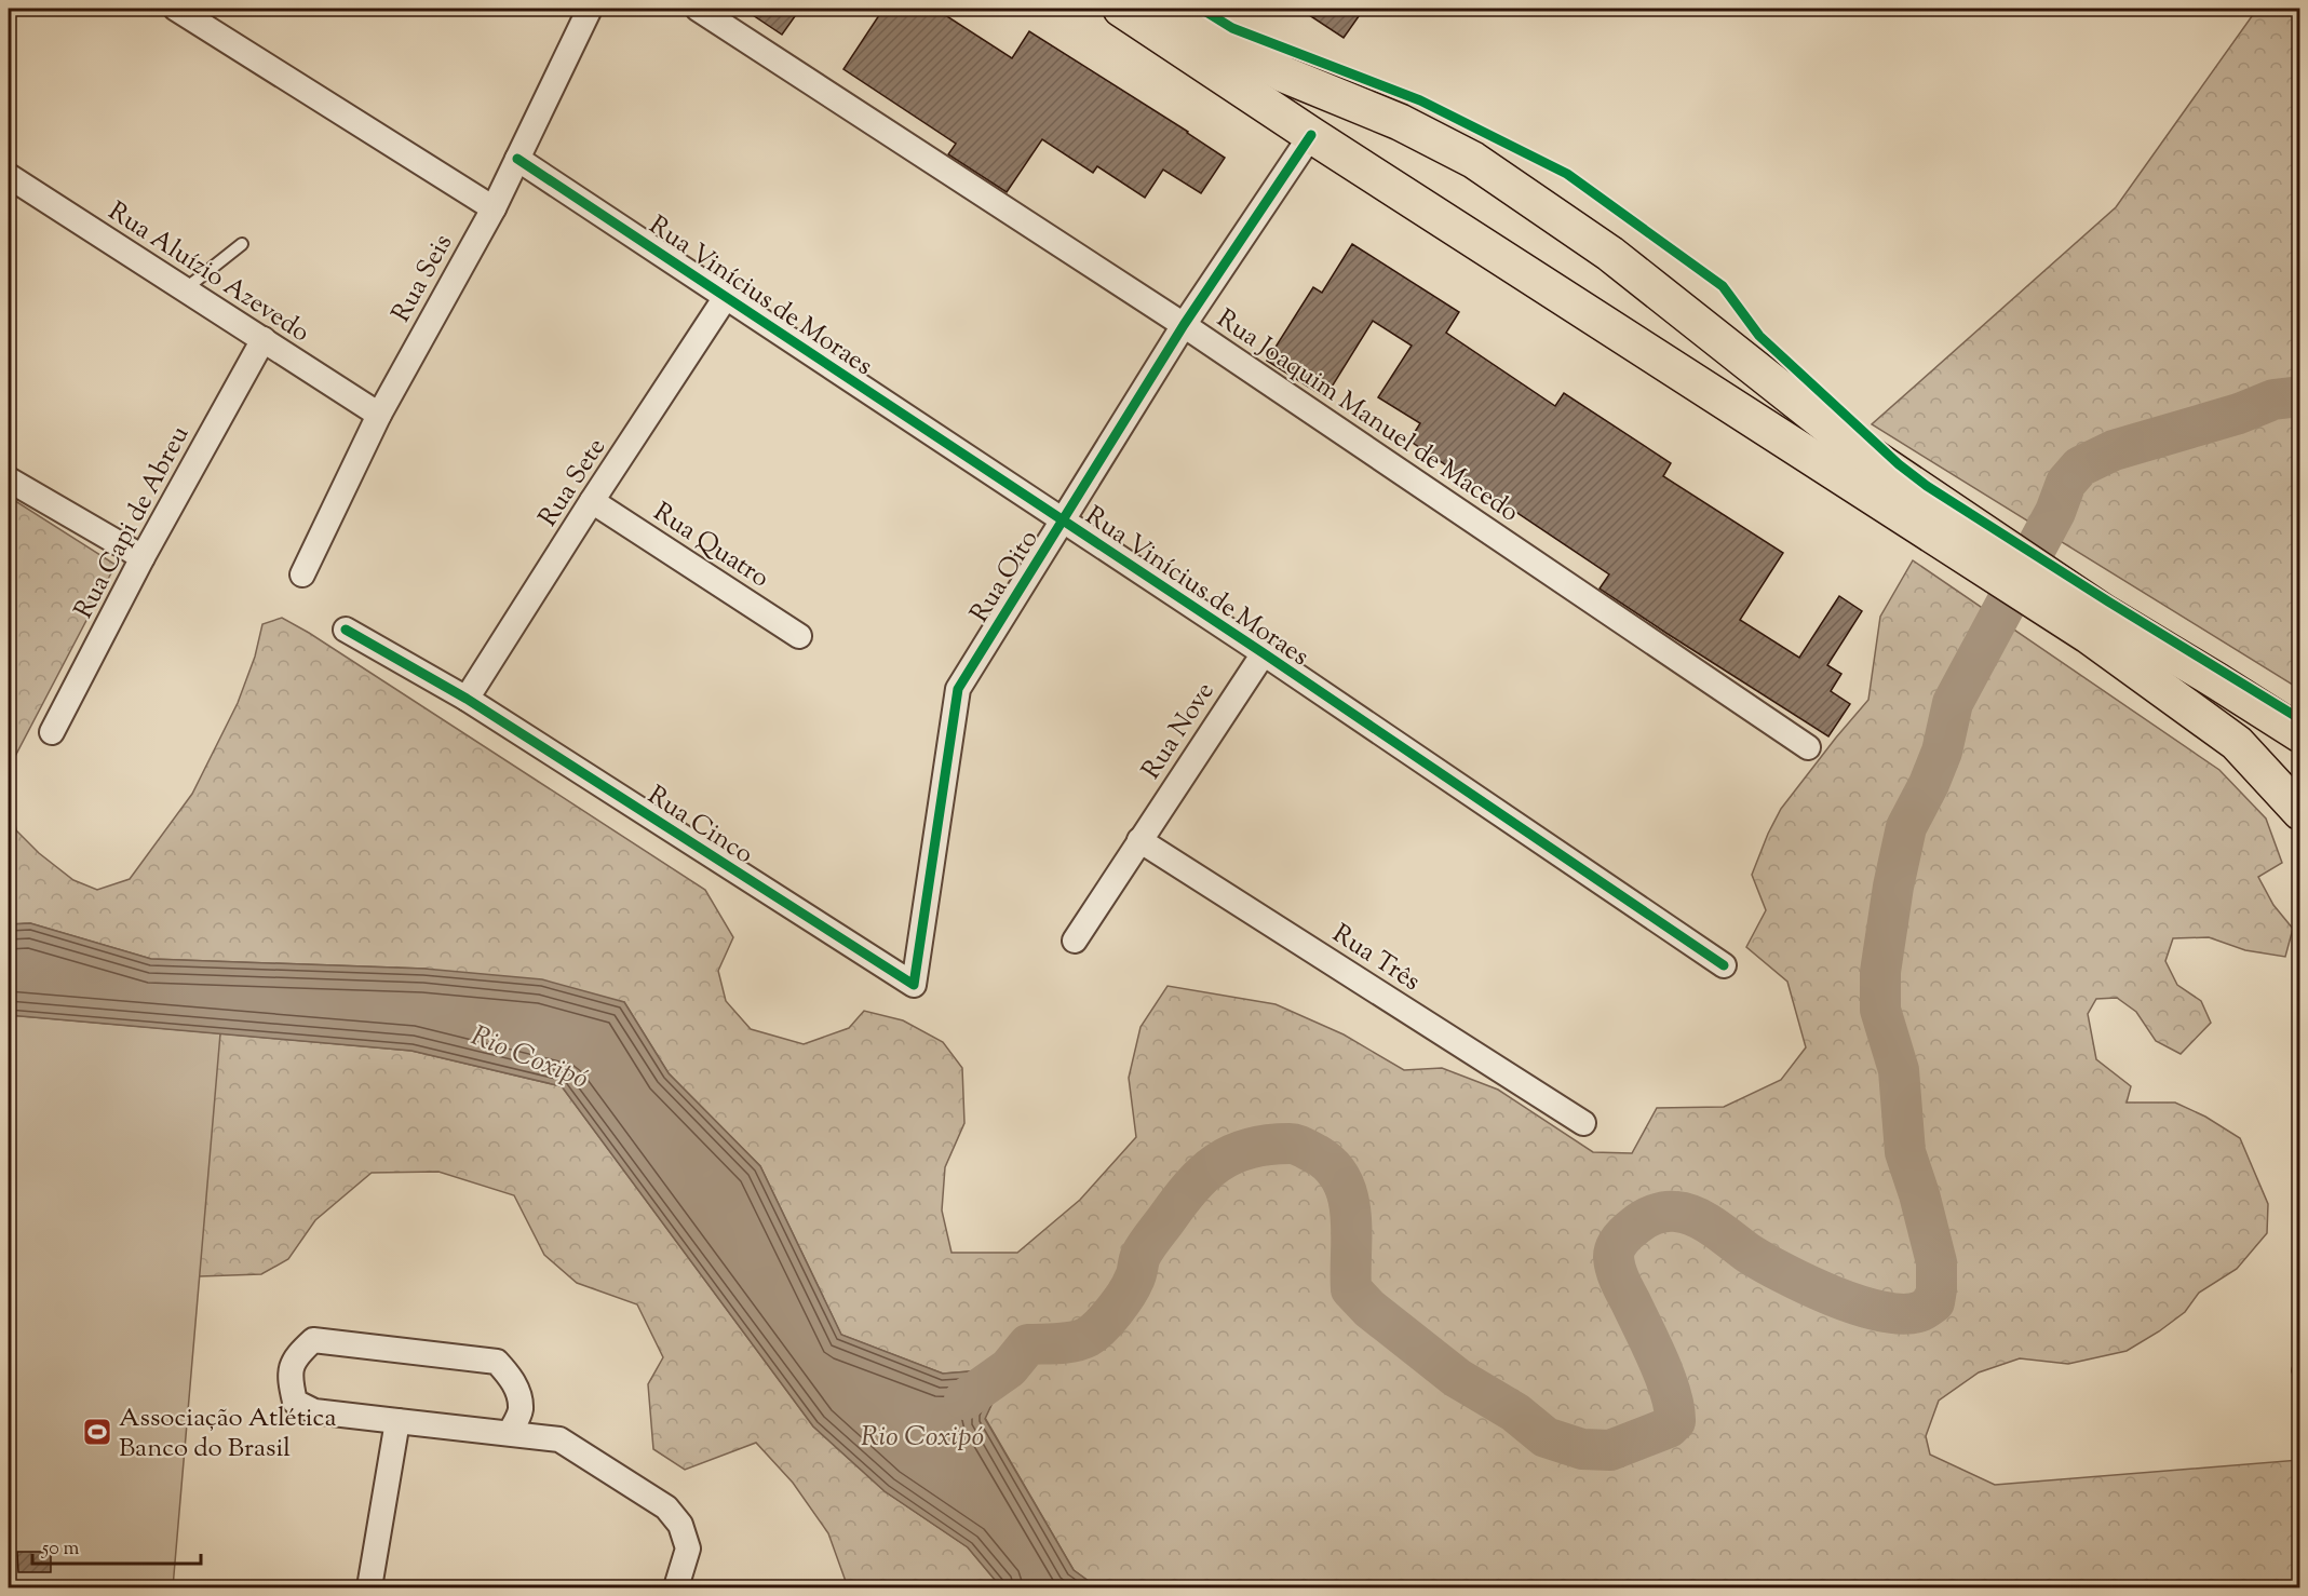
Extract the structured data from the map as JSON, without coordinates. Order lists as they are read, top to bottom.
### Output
{
  "streets": {
    "street": [
      "Rua Aluízio Azevedo",
      "Rua Seis",
      "Rua Vinícius de Moraes",
      "Rua Joaquim Manuel de Macedo",
      "Rua Sete",
      "Rua Capi de Abreu",
      "Rua Quatro",
      "Rua Oito",
      "Rua Nove",
      "Rua Cinco",
      "Rua Três"
    ]
  },
  "crossings": [
    ["Rua Aluízio Azevedo", "Rua Seis"],
    ["Rua Aluízio Azevedo", "Rua Capi de Abreu"],
    ["Rua Seis", "Rua Vinícius de Moraes"],
    ["Rua Vinícius de Moraes", "Rua Sete"],
    ["Rua Vinícius de Moraes", "Rua Oito"],
    ["Rua Vinícius de Moraes", "Rua Nove"],
    ["Rua Joaquim Manuel de Macedo", "Rua Oito"],
    ["Rua Sete", "Rua Quatro"],
    ["Rua Sete", "Rua Cinco"],
    ["Rua Oito", "Rua Cinco"],
    ["Rua Nove", "Rua Três"]
  ],
  "water": ["Rio Coxipó"],
  "places": {
    "sports": ["Associação Atlética Banco do Brasil"]
  },
  "scale_bar": "50 m"
}
